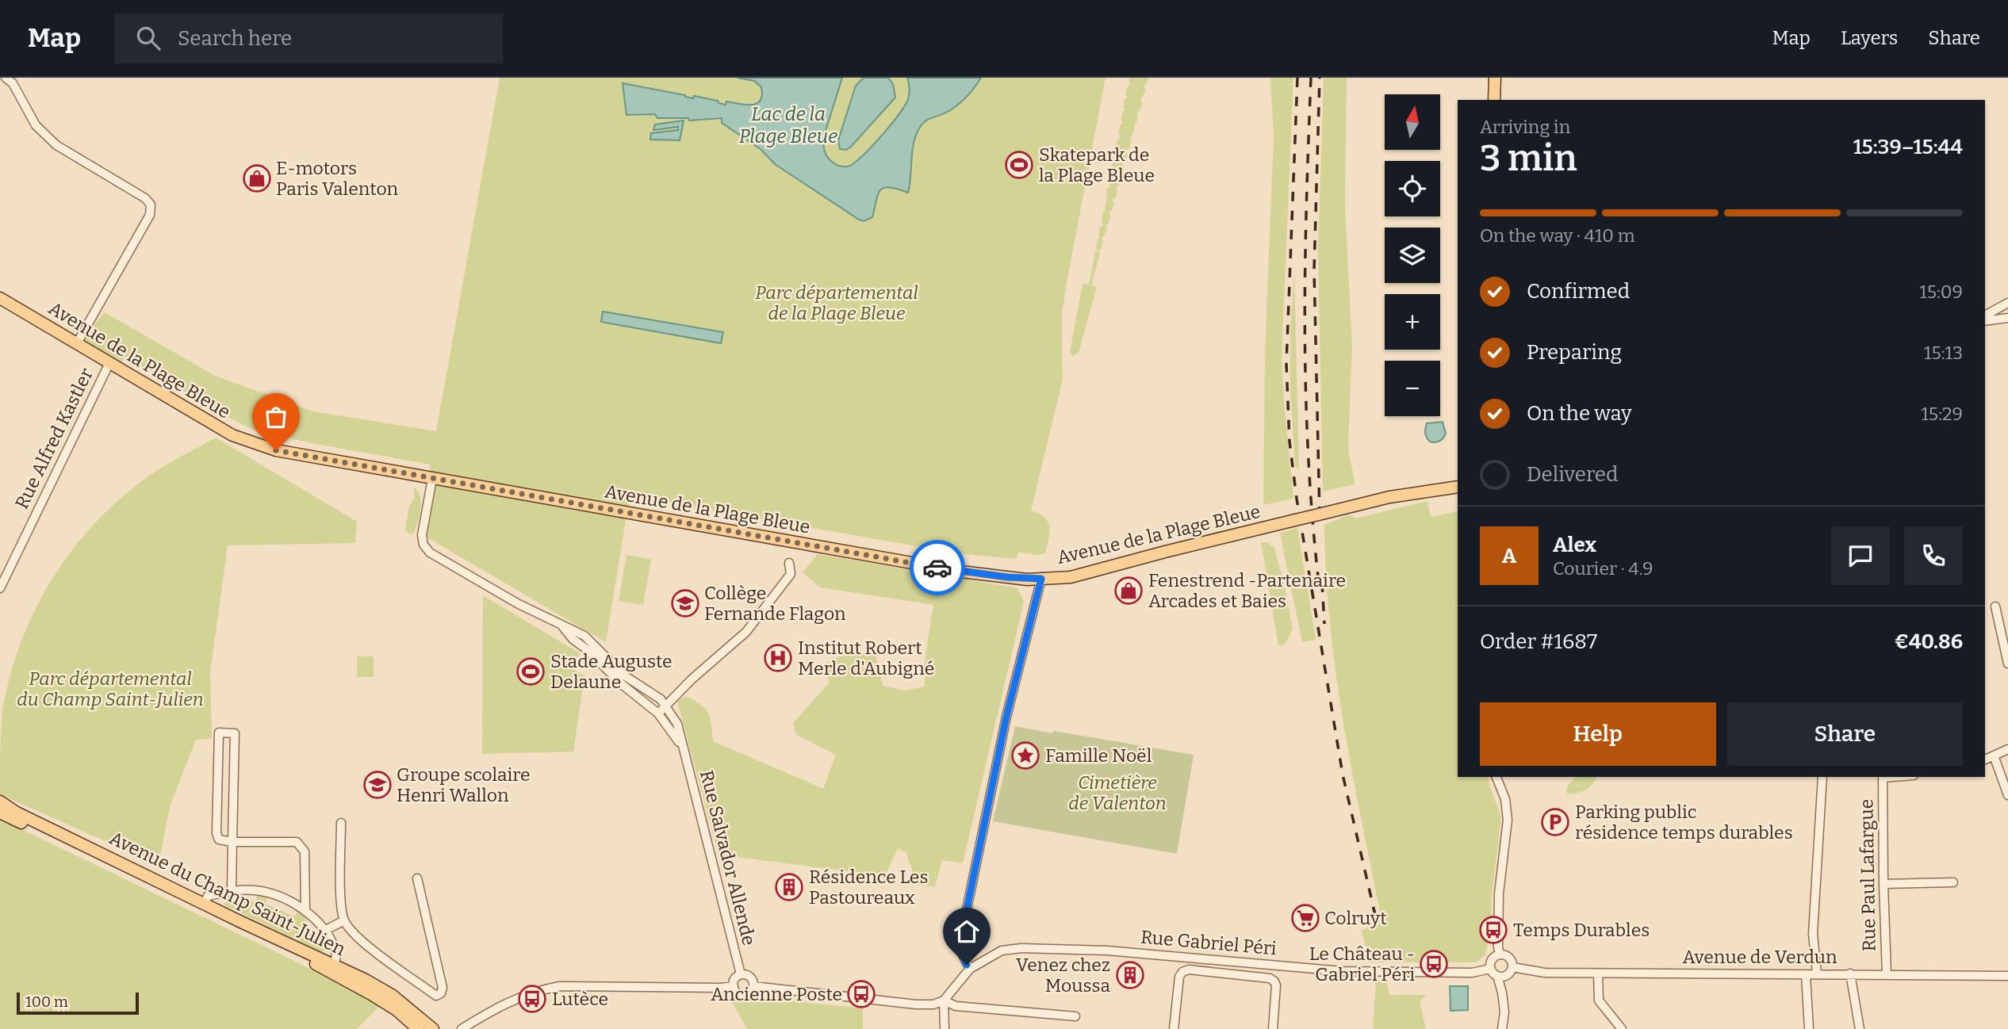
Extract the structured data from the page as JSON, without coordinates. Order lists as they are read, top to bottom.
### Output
{
  "streets": {
    "main road": ["Avenue de la Plage Bleue", "Avenue du Champ Saint-Julien"],
    "street": [
      "Rue Alfred Kastler",
      "Rue Salvador Allende",
      "Rue Paul Lafargue",
      "Rue Gabriel Péri",
      "Avenue de Verdun"
    ]
  },
  "crossings": [
    ["Avenue de la Plage Bleue", "Rue Alfred Kastler"],
    ["Avenue de la Plage Bleue", "Rue Salvador Allende"],
    ["Rue Paul Lafargue", "Avenue de Verdun"],
    ["Rue Gabriel Péri", "Avenue de Verdun"]
  ],
  "water": ["Lac de la Plage Bleue"],
  "parks": ["Parc départemental de la Plage Bleue", "Parc départemental du Champ Saint-Julien", "Cimetière de Valenton"],
  "places": {
    "sports": ["Skatepark de la Plage Bleue", "Stade Auguste Delaune"],
    "shop": ["E-motors Paris Valenton", "Fenestrend -Partenaire Arcades et Baies"],
    "school or university": ["Collège Fernande Flagon", "Groupe scolaire Henri Wallon"],
    "hospital": ["Institut Robert Merle d'Aubigné"],
    "place": ["Famille Noël"],
    "parking": ["Parking public résidence temps durables"],
    "building": ["Résidence Les Pastoureaux", "Venez chez Moussa"],
    "supermarket": ["Colruyt"],
    "bus stop": [
      "Temps Durables",
      "Le Château - Gabriel Péri",
      "Ancienne Poste",
      "Lutèce"
    ]
  },
  "scale_bar": "100 m",
  "north": "top",
  "page": {
    "header": "Map",
    "search": "Search here",
    "nav": ["Map", "Layers", "Share"],
    "map_buttons": ["+", "−"],
    "heading": ["3 min", "Arriving in", "15:39–15:44"],
    "panel": [
      "Alex",
      "Courier · 4.9",
      "Order #1687",
      "€40.86"
    ],
    "bar": "On the way · 410 m",
    "list": [
      ["Confirmed", "15:09"],
      ["Preparing", "15:13"],
      ["On the way", "15:29"],
      "Delivered"
    ],
    "round": "A",
    "buttons": ["Help", "Share"],
    "scale": "100 m"
  }
}
